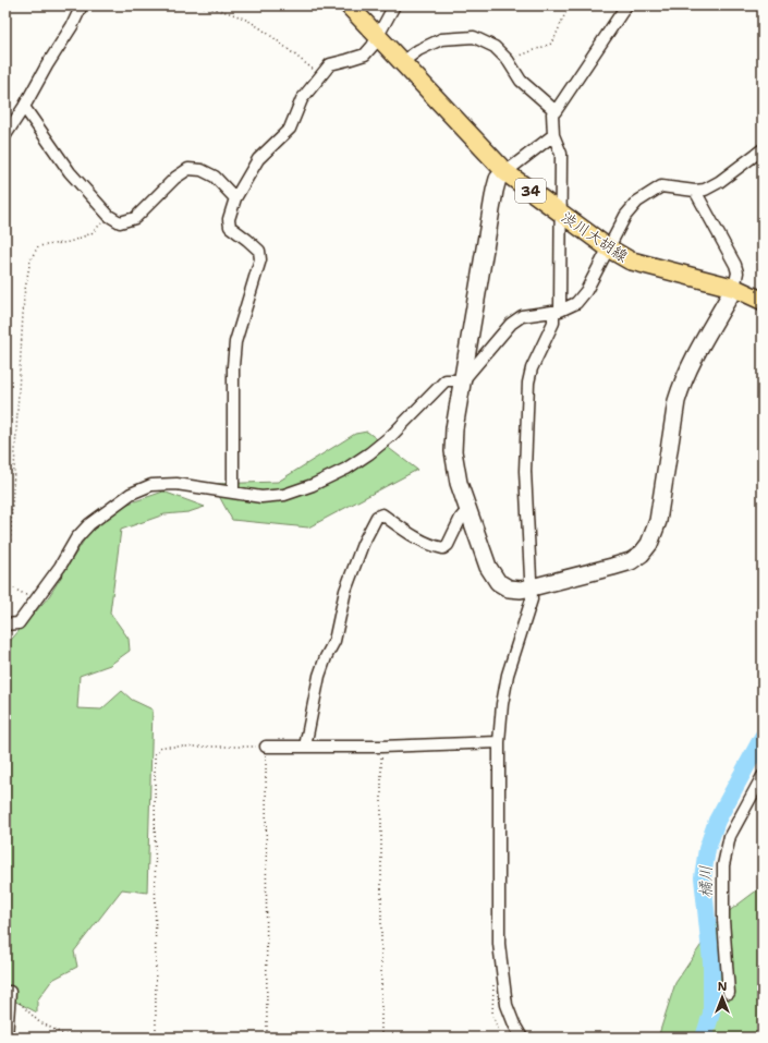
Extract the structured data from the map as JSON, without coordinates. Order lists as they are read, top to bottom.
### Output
{
  "streets": {
    "main road": ["34", "渋川大胡線"]
  },
  "water": ["橘川"],
  "north": "top"
}
